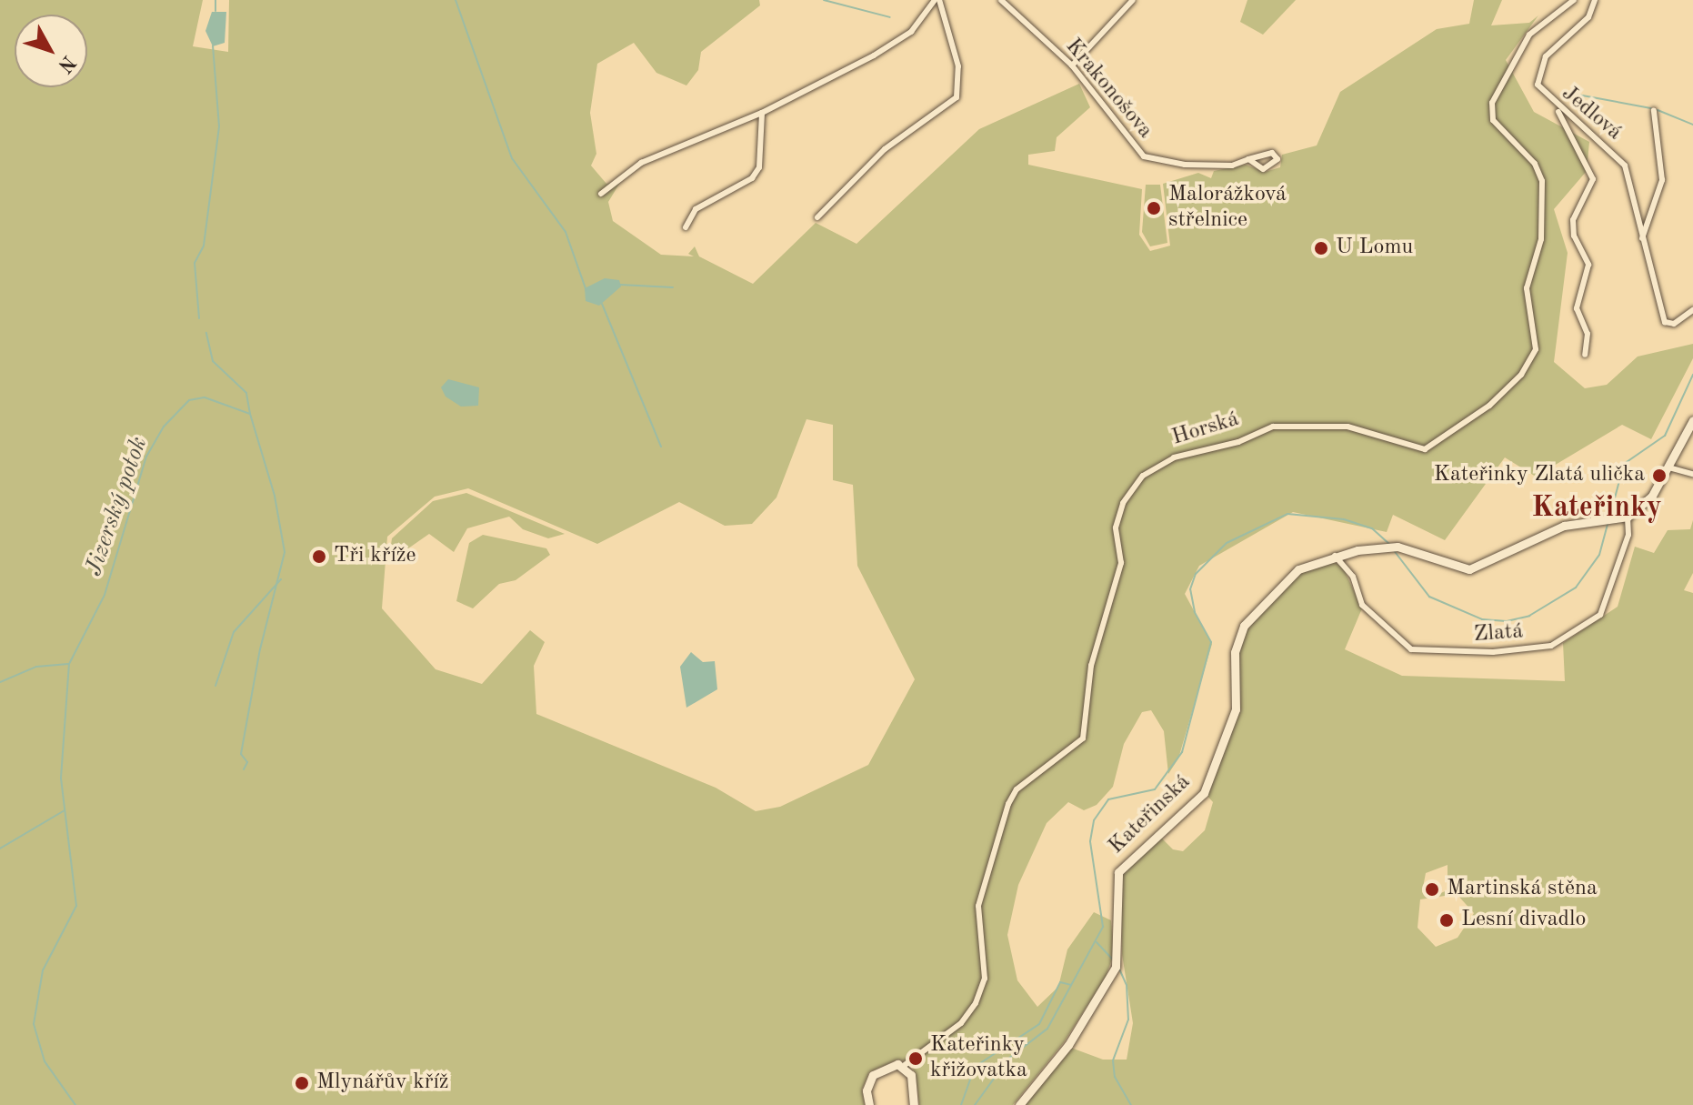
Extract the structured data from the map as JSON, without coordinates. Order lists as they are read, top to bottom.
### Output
{
  "streets": {
    "street": [
      "Krakonošova",
      "Jedlová",
      "Horská",
      "Zlatá",
      "Kateřinská"
    ]
  },
  "crossings": [
    ["Zlatá", "Kateřinská"]
  ],
  "districts": ["Kateřinky"],
  "water": ["Jizerský potok"],
  "places": [
    "Malorážková střelnice",
    "U Lomu",
    "Kateřinky Zlatá ulička",
    "Tři kříže",
    "Martinská stěna",
    "Lesní divadlo",
    "Kateřinky křižovatka",
    "Mlynářův kříž"
  ],
  "north": "bottom right"
}
